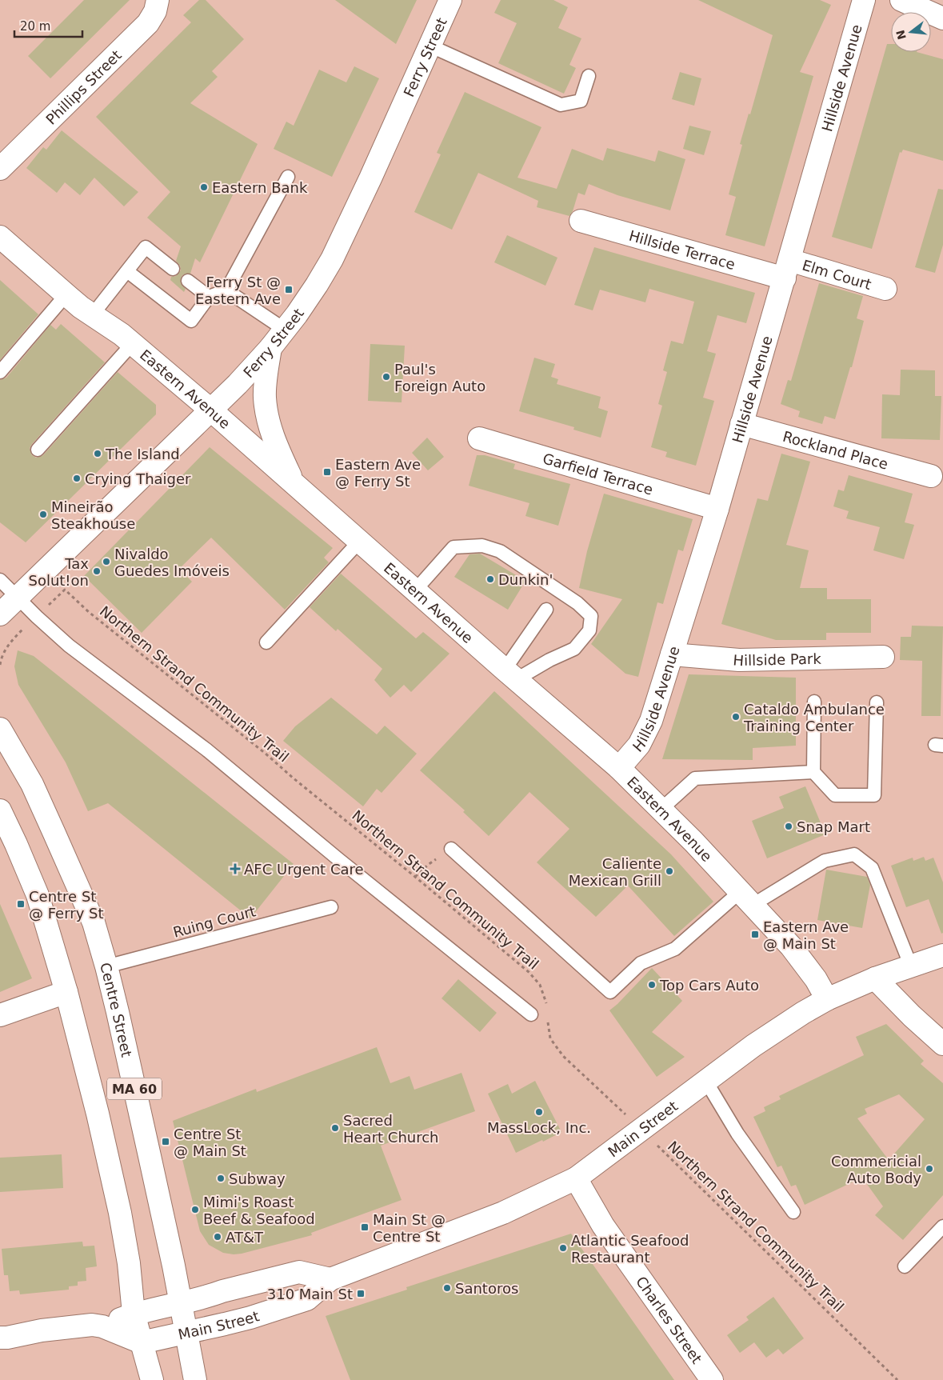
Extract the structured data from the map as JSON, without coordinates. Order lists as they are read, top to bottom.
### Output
{
  "streets": {
    "main road": [
      "Ferry Street",
      "Hillside Avenue",
      "Phillips Street",
      "Hillside Terrace",
      "Elm Court",
      "Eastern Avenue",
      "Rockland Place",
      "Garfield Terrace",
      "Hillside Park",
      "Centre Street",
      "MA 60",
      "Main Street",
      "Charles Street"
    ],
    "lane": ["Ruing Court"],
    "path": ["Northern Strand Community Trail"]
  },
  "crossings": [
    ["Ferry Street", "Eastern Avenue"],
    ["Hillside Avenue", "Hillside Terrace"],
    ["Hillside Avenue", "Elm Court"],
    ["Hillside Avenue", "Eastern Avenue"],
    ["Hillside Avenue", "Rockland Place"],
    ["Hillside Avenue", "Garfield Terrace"],
    ["Hillside Avenue", "Hillside Park"],
    ["Hillside Terrace", "Elm Court"],
    ["Eastern Avenue", "Main Street"],
    ["Northern Strand Community Trail", "Main Street"],
    ["Ruing Court", "Centre Street"],
    ["Centre Street", "Main Street"],
    ["MA 60", "Main Street"],
    ["Main Street", "Charles Street"]
  ],
  "places": {
    "other": [
      "Eastern Bank",
      "Paul's Foreign Auto",
      "The Island",
      "Crying Thaiger",
      "Mineirão Steakhouse",
      "Nivaldo Guedes Imóveis",
      "Tax Solut!on",
      "Dunkin'",
      "Cataldo Ambulance Training Center",
      "Snap Mart",
      "Caliente Mexican Grill",
      "Top Cars Auto",
      "MassLock, Inc.",
      "Sacred Heart Church",
      "Commericial Auto Body",
      "Subway",
      "Mimi's Roast Beef & Seafood",
      "AT&T",
      "Atlantic Seafood Restaurant",
      "Santoros"
    ],
    "transit": [
      "Ferry St @ Eastern Ave",
      "Eastern Ave @ Ferry St",
      "Centre St @ Ferry St",
      "Eastern Ave @ Main St",
      "Centre St @ Main St",
      "Main St @ Centre St",
      "310 Main St"
    ],
    "health": ["AFC Urgent Care"]
  },
  "scale_bar": "20 m",
  "north": "left"
}
